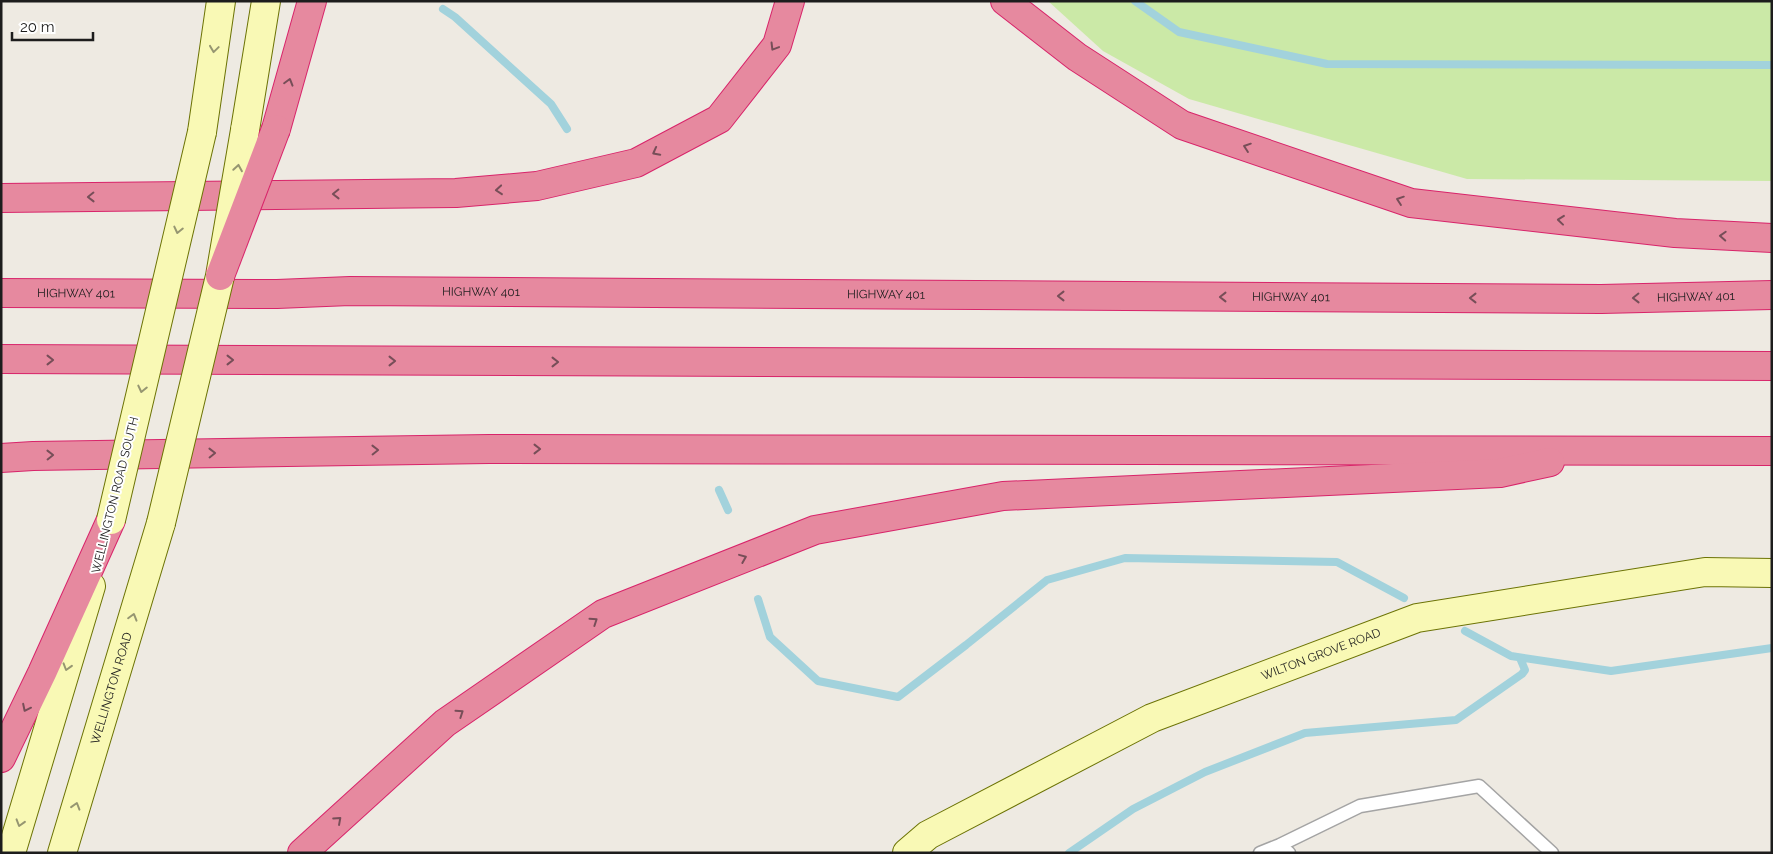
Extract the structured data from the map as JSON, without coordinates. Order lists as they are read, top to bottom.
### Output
{
  "streets": {
    "highway": ["HIGHWAY 401"],
    "main road": ["WELLINGTON ROAD SOUTH", "WILTON GROVE ROAD", "WELLINGTON ROAD"]
  },
  "one_way": ["WELLINGTON ROAD"],
  "scale_bar": "20 m"
}
